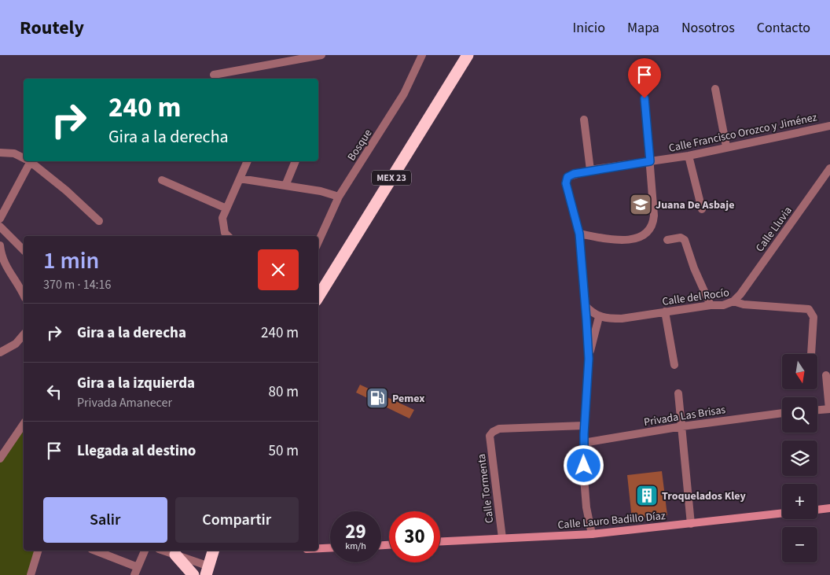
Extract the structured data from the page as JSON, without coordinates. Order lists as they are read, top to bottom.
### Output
{
  "streets": {
    "highway": ["MEX 23"],
    "street": [
      "Calle Francisco Orozco y Jiménez",
      "Bosque",
      "Calle Lluvia",
      "Calle del Rocío",
      "Privada Las Brisas",
      "Calle Tormenta",
      "Calle Lauro Badillo Díaz"
    ]
  },
  "crossings": [
    ["Calle Lluvia", "Calle del Rocío"],
    ["Calle Tormenta", "Calle Lauro Badillo Díaz"]
  ],
  "places": {
    "school or university": ["Juana De Asbaje"],
    "fuel station": ["Pemex"],
    "building": ["Troquelados Kley"]
  },
  "north": "bottom",
  "page": {
    "header": "Routely",
    "nav": [
      "Inicio",
      "Mapa",
      "Nosotros",
      "Contacto"
    ],
    "turn": ["240 m", "Gira a la derecha"],
    "heading": ["1 min", "370 m · 14:16"],
    "list": [
      {
        "name": "Gira a la derecha",
        "value": "240 m"
      },
      {
        "name": "Gira a la izquierda",
        "note": "Privada Amanecer",
        "value": "80 m"
      },
      {
        "name": "Llegada al destino",
        "value": "50 m"
      }
    ],
    "map_buttons": ["+", "−"],
    "buttons": ["Salir", "Compartir"],
    "speed": "29 km/h",
    "limit": "30"
  }
}
